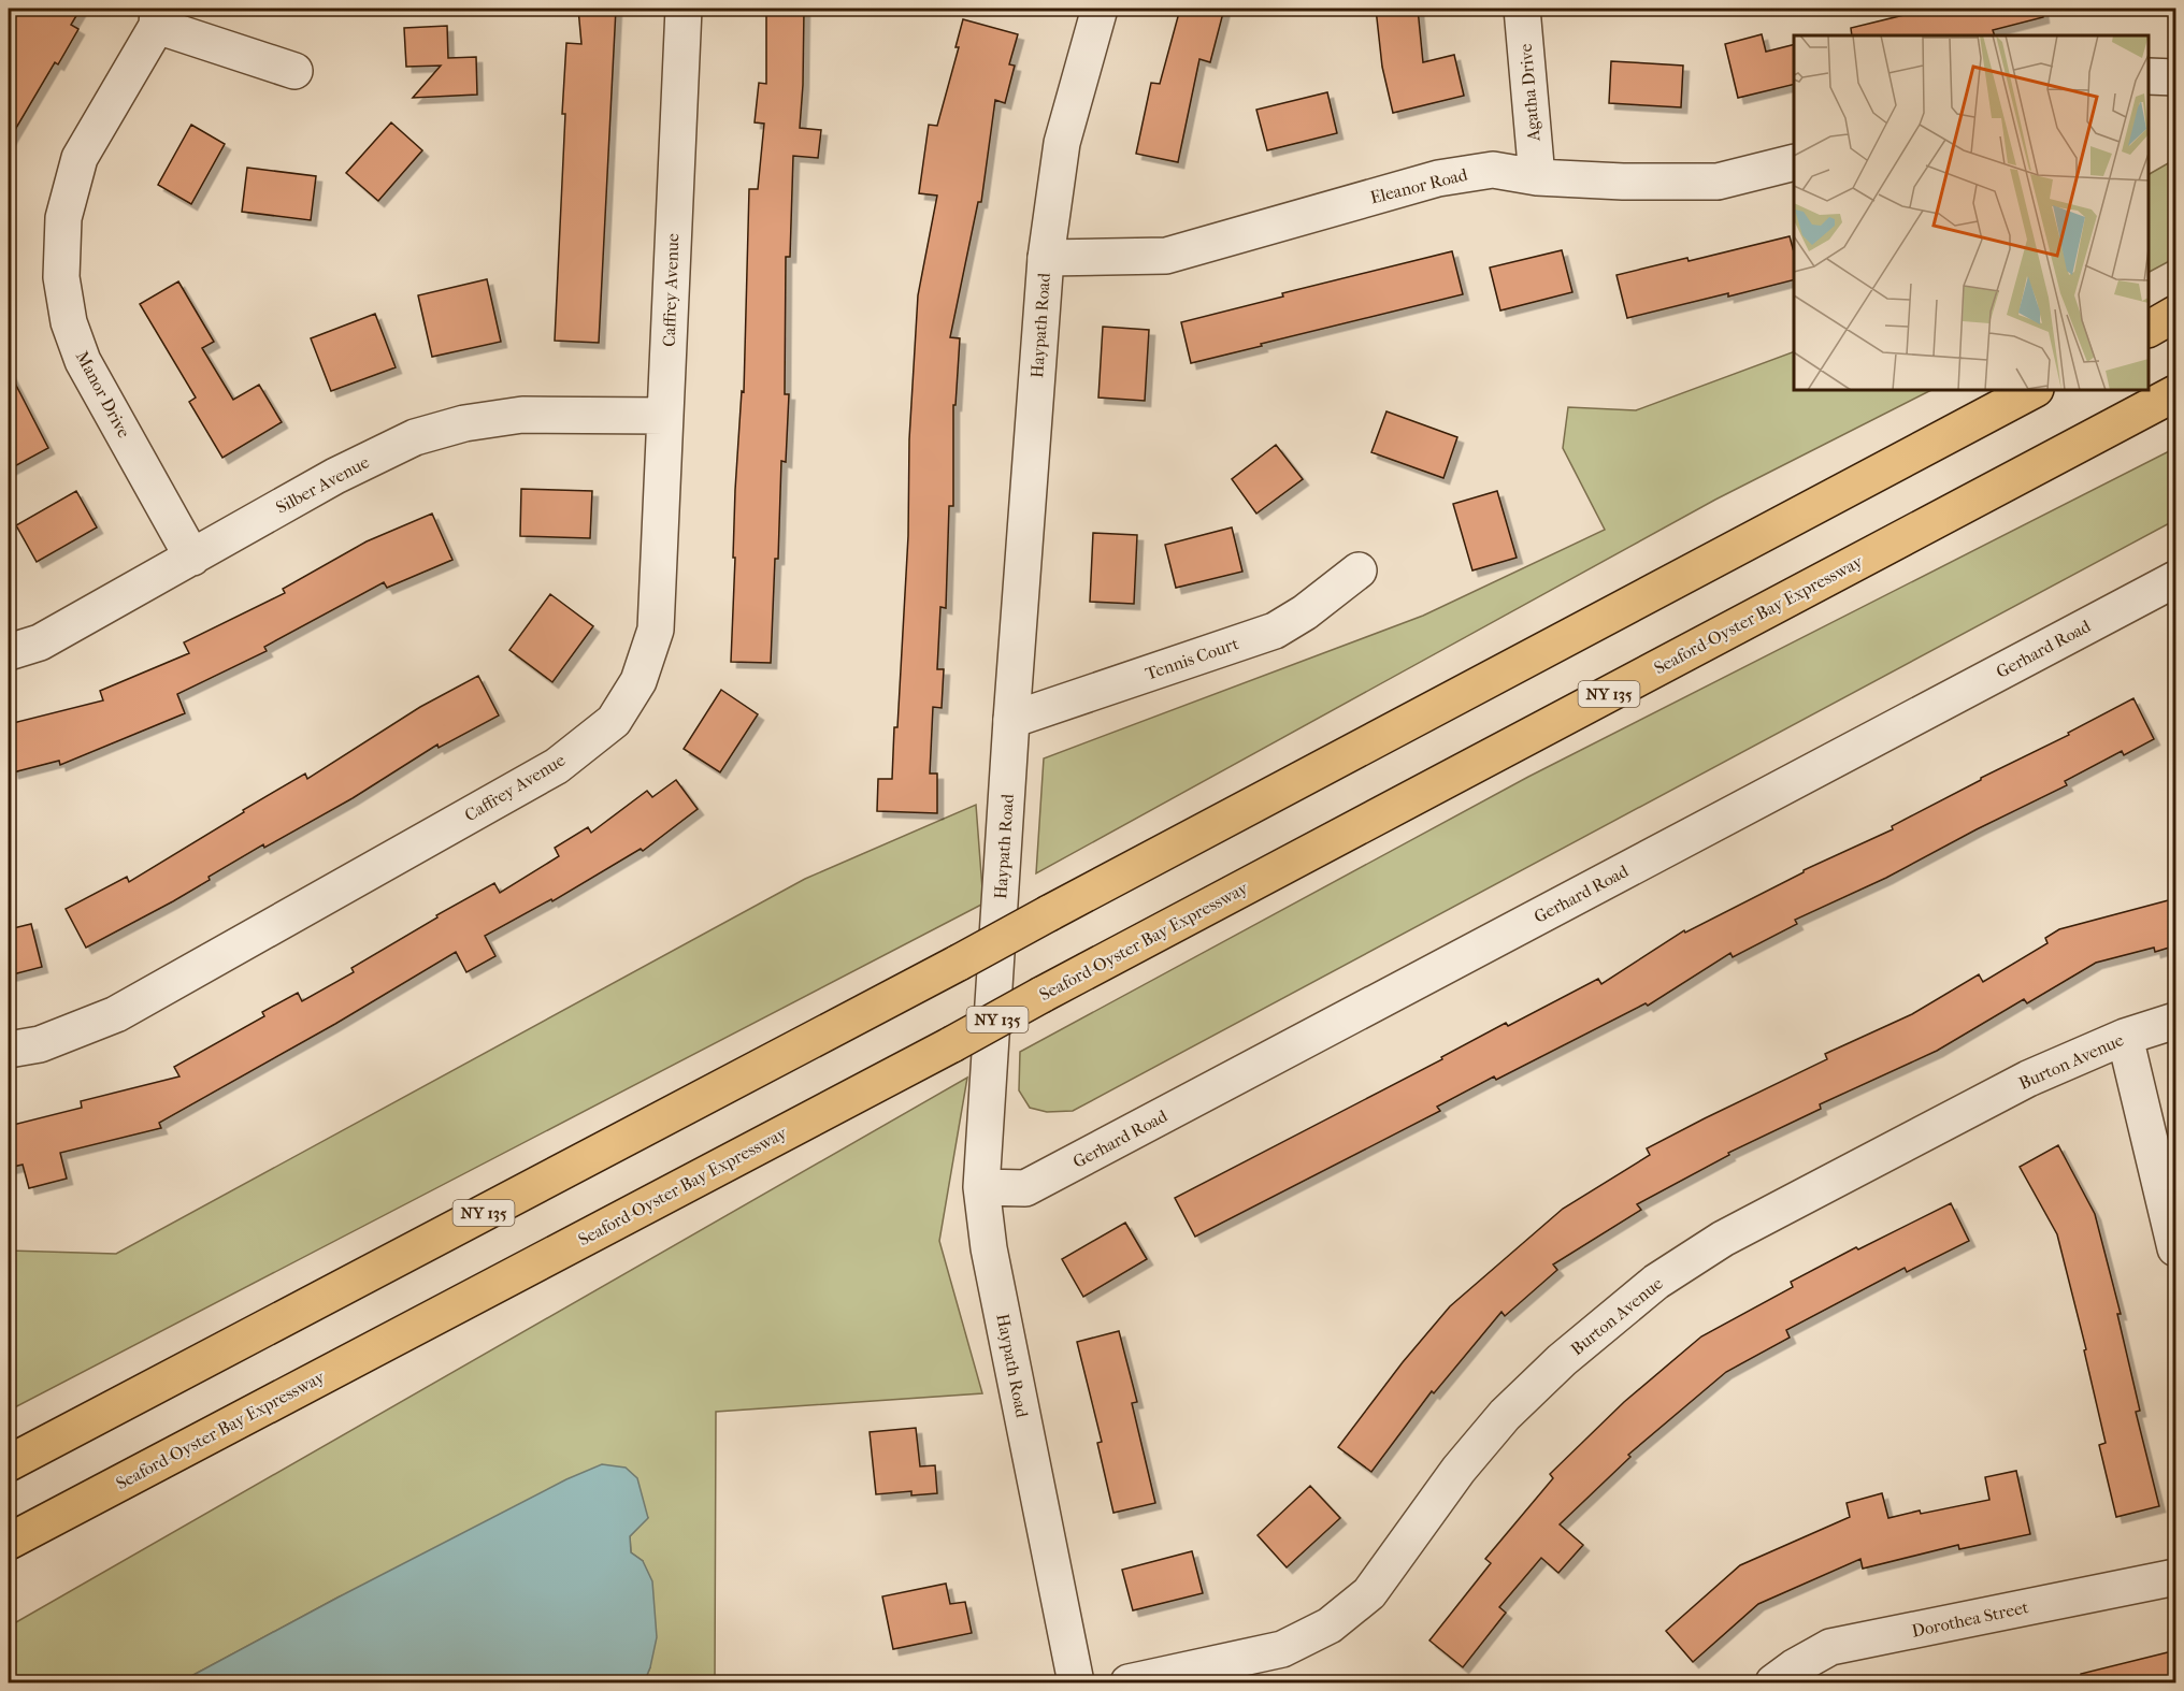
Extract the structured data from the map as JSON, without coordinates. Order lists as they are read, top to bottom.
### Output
{
  "streets": {
    "highway": ["Seaford-Oyster Bay Expressway", "NY 135"],
    "street": [
      "Agatha Drive",
      "Eleanor Road",
      "Caffrey Avenue",
      "Haypath Road",
      "Manor Drive",
      "Silber Avenue",
      "Gerhard Road",
      "Tennis Court",
      "Burton Avenue",
      "Dorothea Street"
    ]
  },
  "crossings": [
    ["Agatha Drive", "Eleanor Road"],
    ["Eleanor Road", "Haypath Road"],
    ["Caffrey Avenue", "Silber Avenue"],
    ["Haypath Road", "Gerhard Road"],
    ["Haypath Road", "Tennis Court"],
    ["Manor Drive", "Silber Avenue"]
  ]
}
